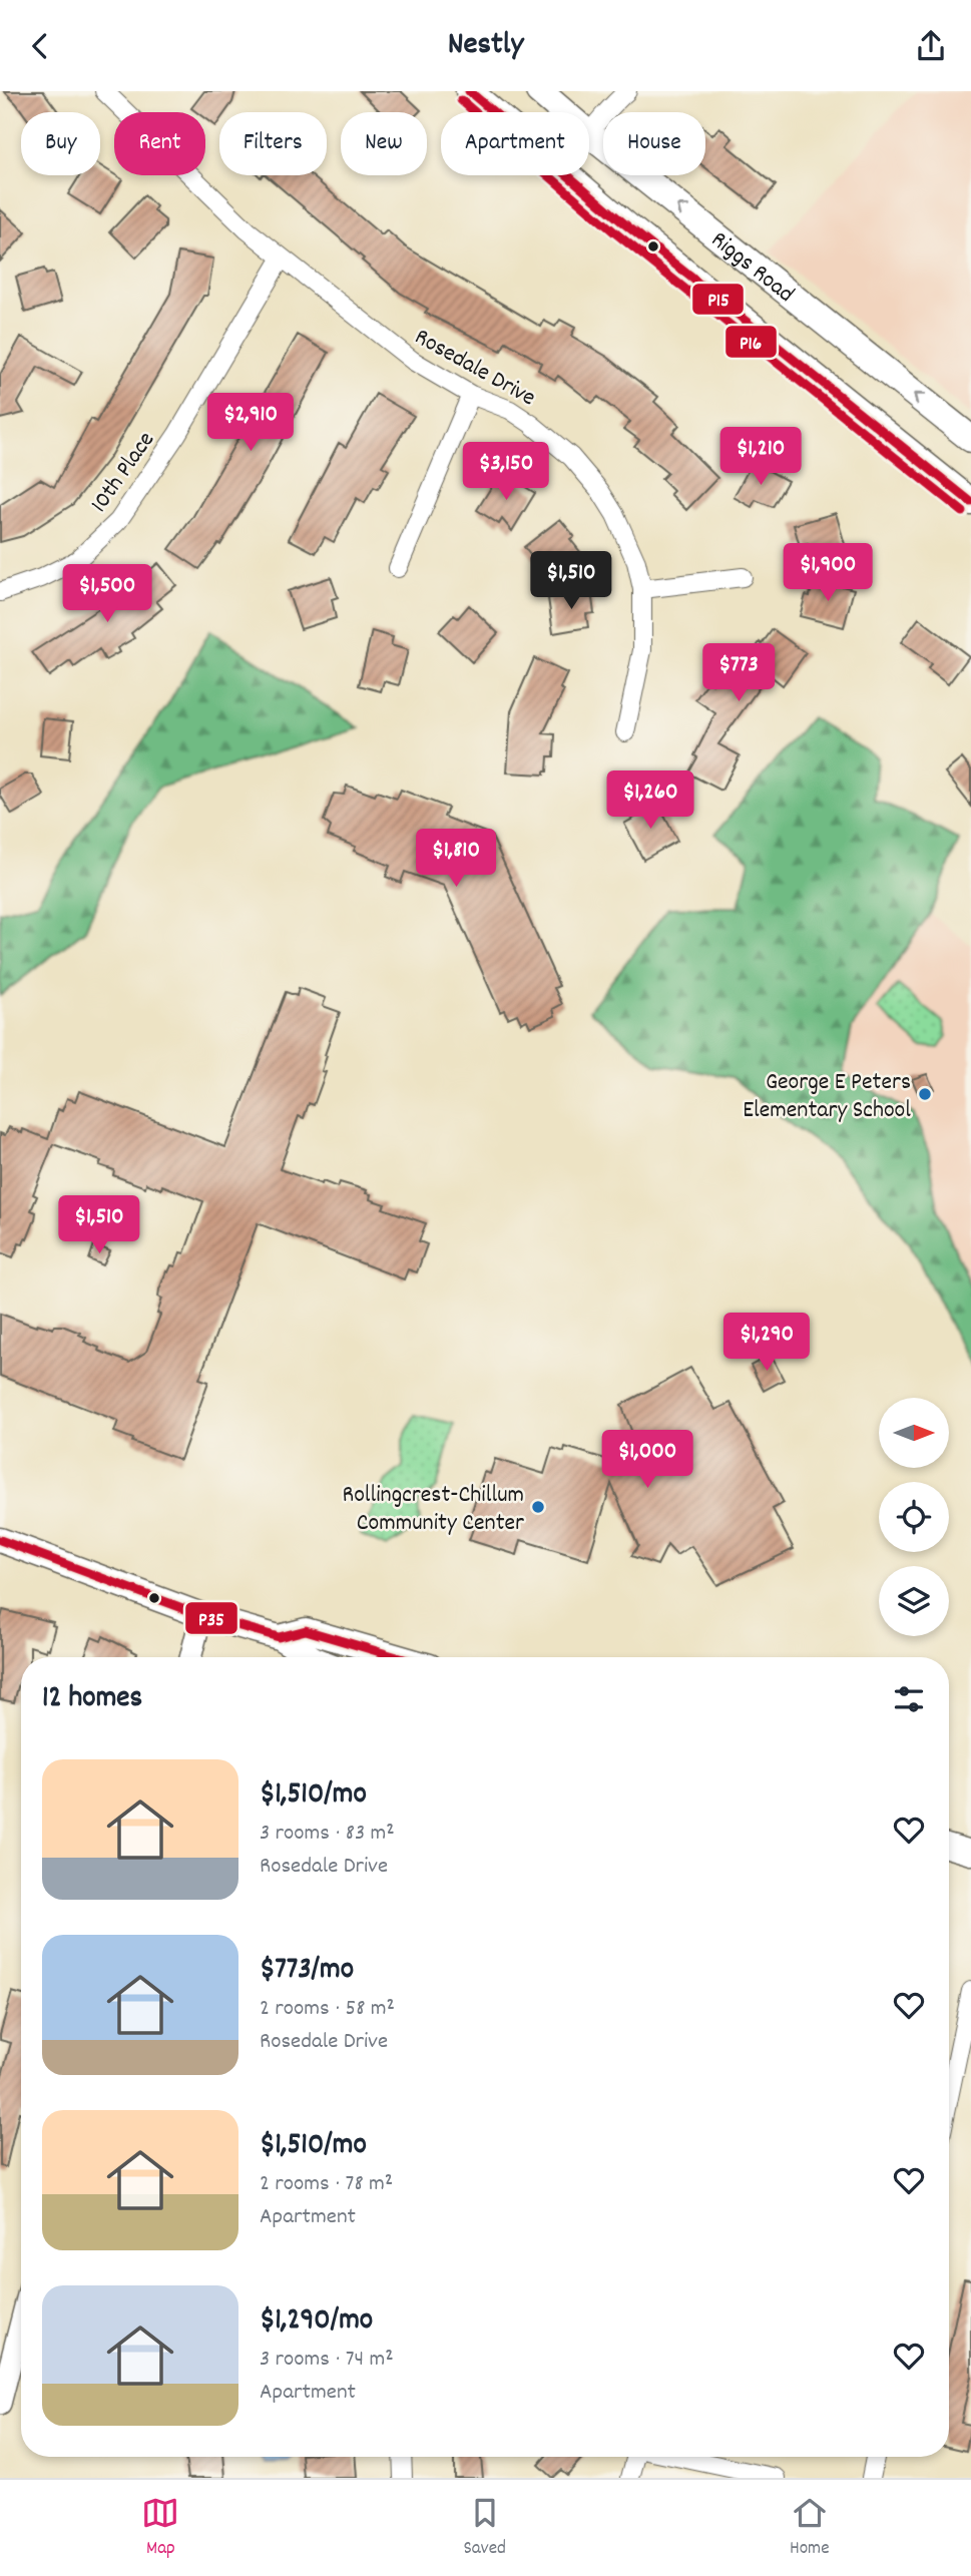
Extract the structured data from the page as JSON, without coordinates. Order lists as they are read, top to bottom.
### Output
{
  "streets": {
    "main road": ["Riggs Road"],
    "street": ["Rosedale Drive", "10th Place"]
  },
  "crossings": [
    ["Rosedale Drive", "10th Place"]
  ],
  "places": ["George E Peters Elementary School", "Rollingcrest-Chillum Community Center"],
  "lines": ["transit line P15", "transit line P16", "transit line P35"],
  "north": "right",
  "page": {
    "header": "Nestly",
    "chip": [
      "Buy",
      "Rent",
      "Filters",
      "New",
      "Apartment",
      "House"
    ],
    "price": [
      "$2,910",
      "$1,210",
      "$3,150",
      "$1,900",
      "$1,510",
      "$1,500",
      "$773",
      "$1,260",
      "$1,810",
      "$1,510",
      "$1,290",
      "$1,000"
    ],
    "heading": "12 homes",
    "list": [
      {
        "name": "$1,510/mo",
        "note": "3 rooms · 83 m² · Rosedale Drive"
      },
      {
        "name": "$773/mo",
        "note": "2 rooms · 58 m² · Rosedale Drive"
      },
      {
        "name": "$1,510/mo",
        "note": "2 rooms · 78 m² · Apartment"
      },
      {
        "name": "$1,290/mo",
        "note": "3 rooms · 74 m² · Apartment"
      }
    ],
    "tabs": ["Map", "Saved", "Home"]
  }
}
